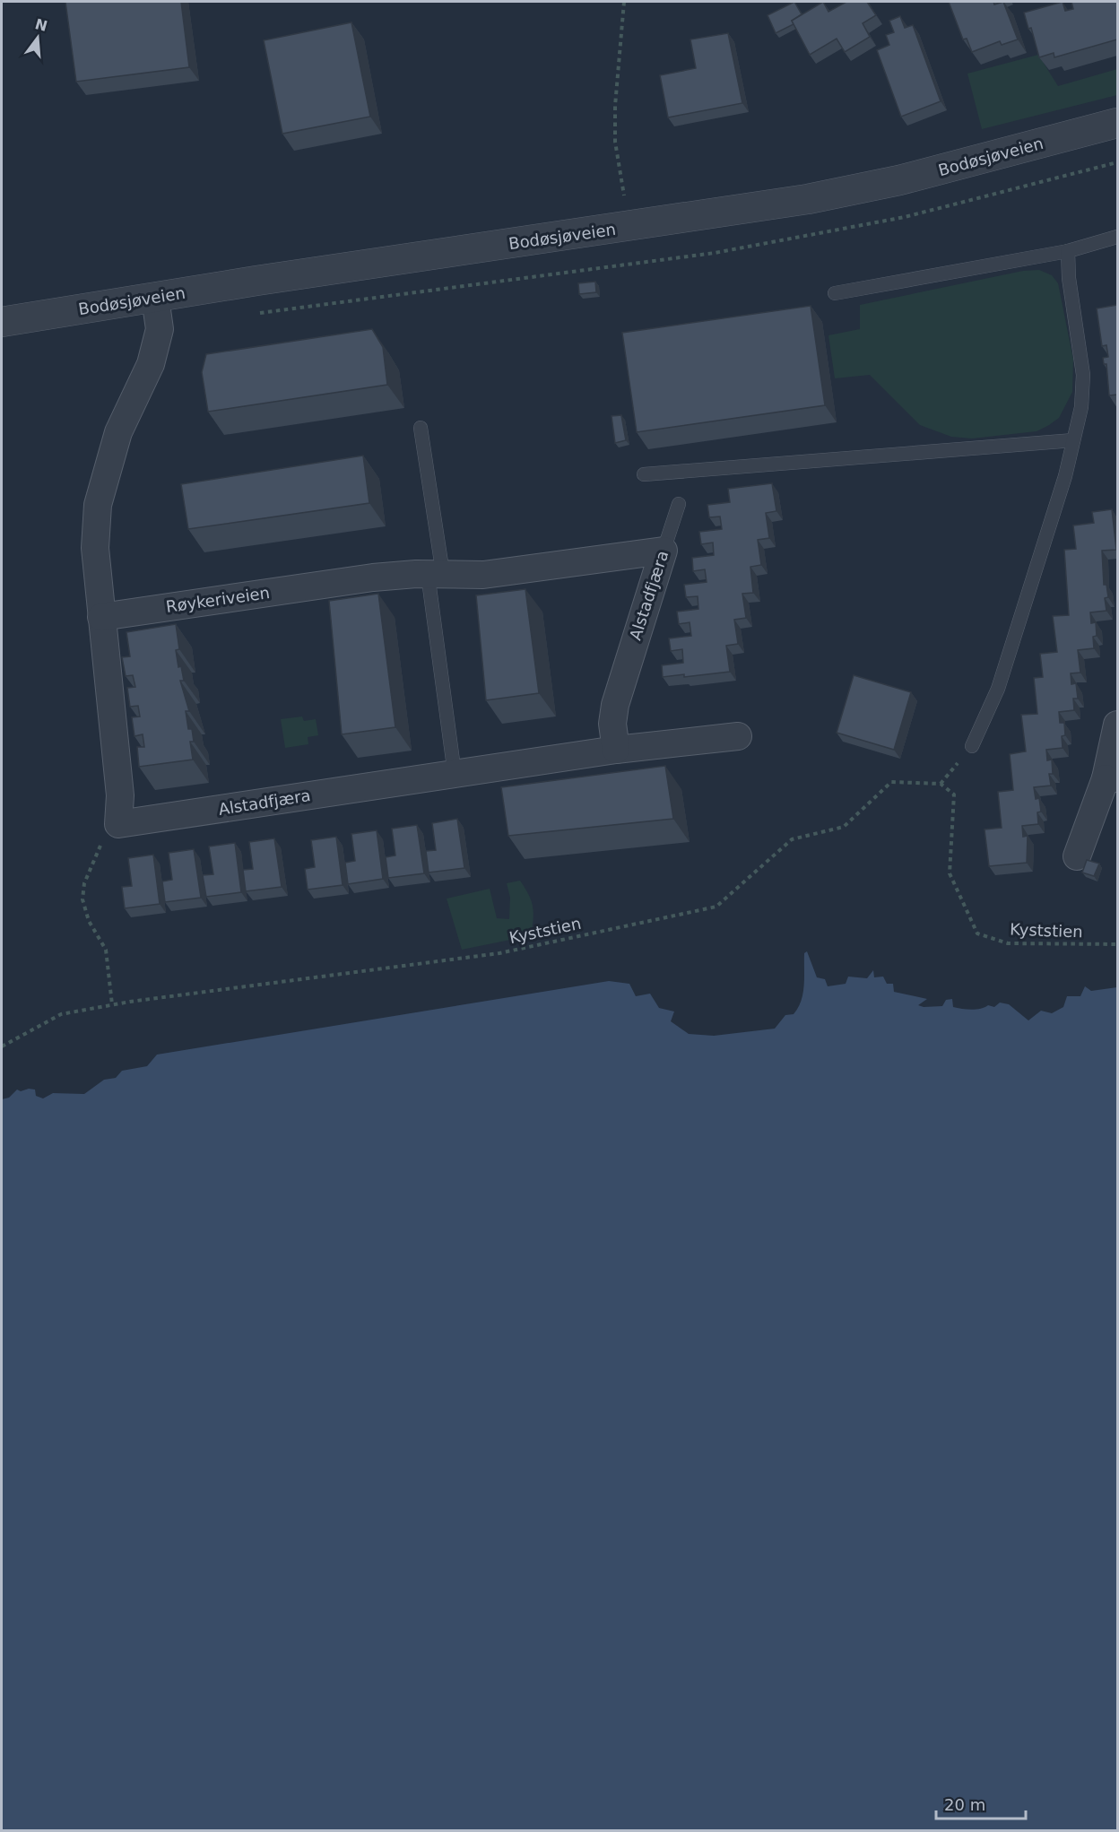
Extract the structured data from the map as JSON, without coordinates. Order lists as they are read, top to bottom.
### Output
{
  "streets": {
    "street": ["Bodøsjøveien", "Alstadfjæra", "Røykeriveien"],
    "path": ["Kyststien"]
  },
  "crossings": [
    ["Alstadfjæra", "Røykeriveien"]
  ],
  "scale_bar": "20 m",
  "north": "top"
}
